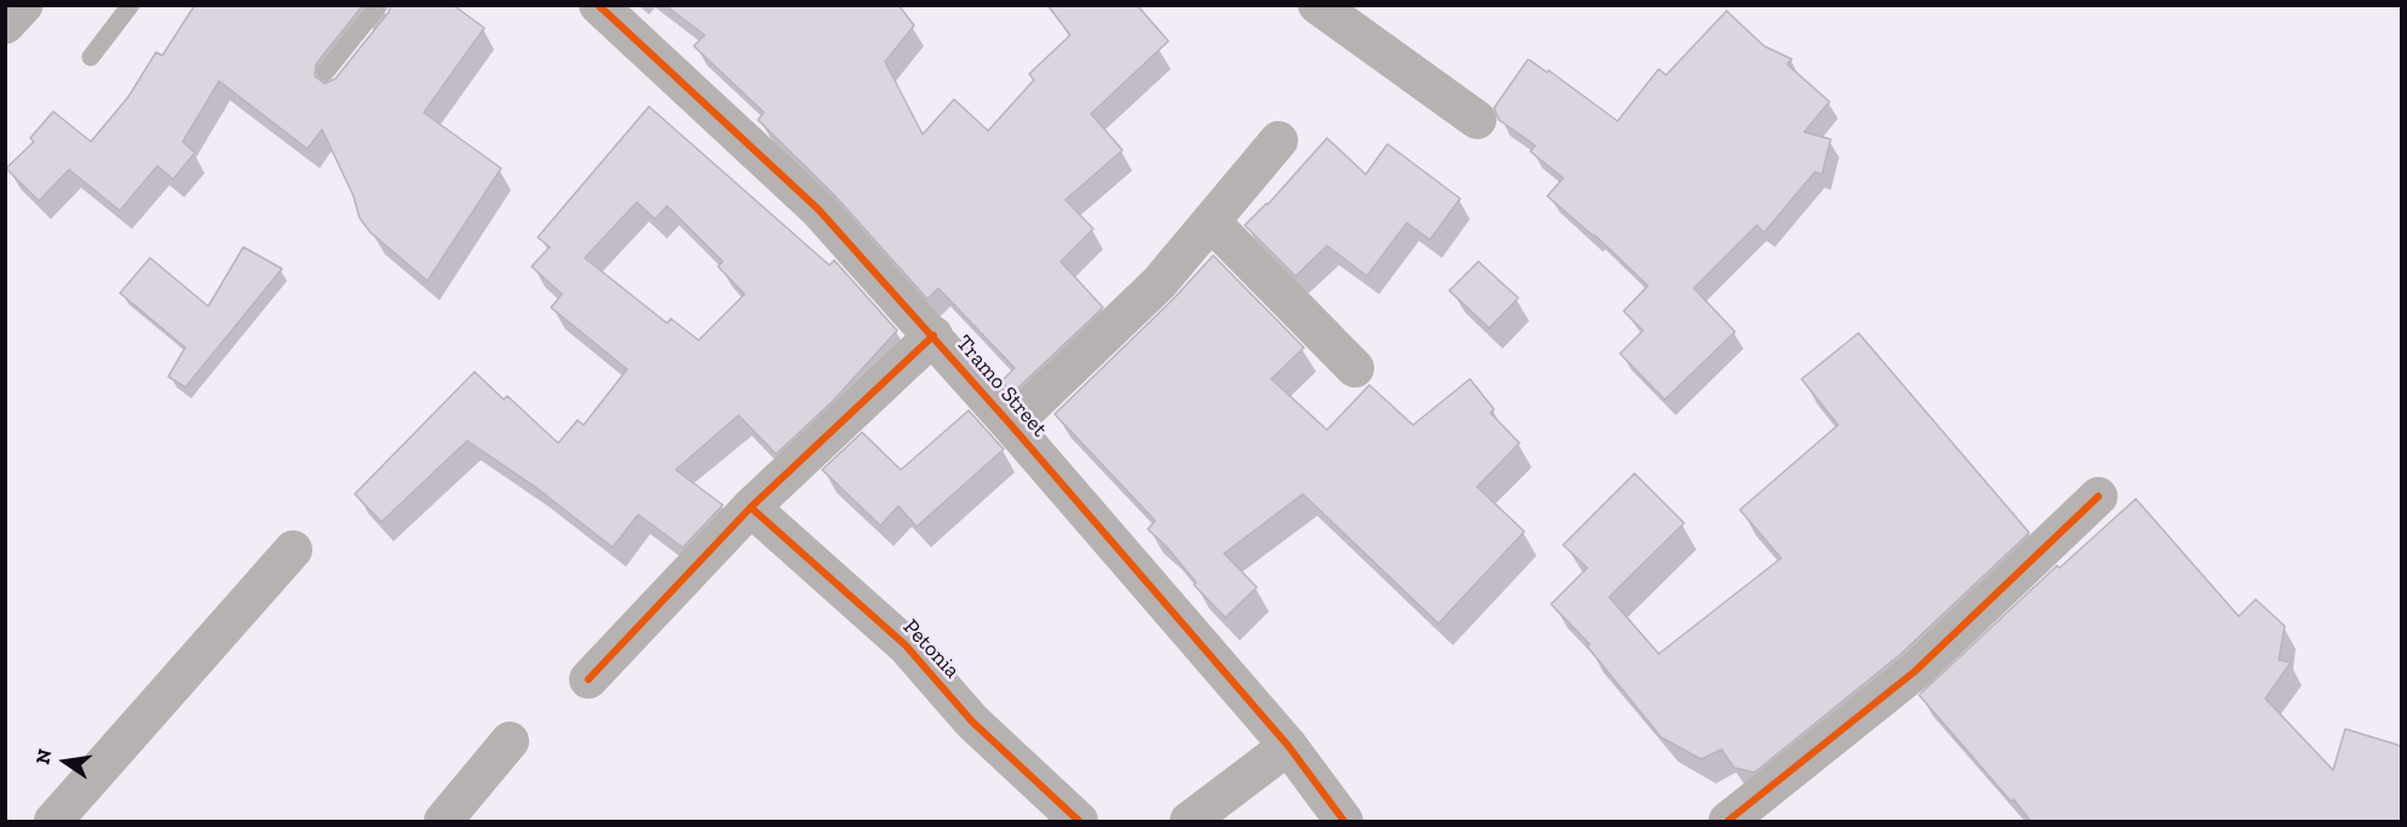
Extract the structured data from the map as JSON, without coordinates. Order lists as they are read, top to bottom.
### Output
{
  "streets": {
    "street": ["Tramo Street", "Petonia"]
  },
  "north": "left"
}
